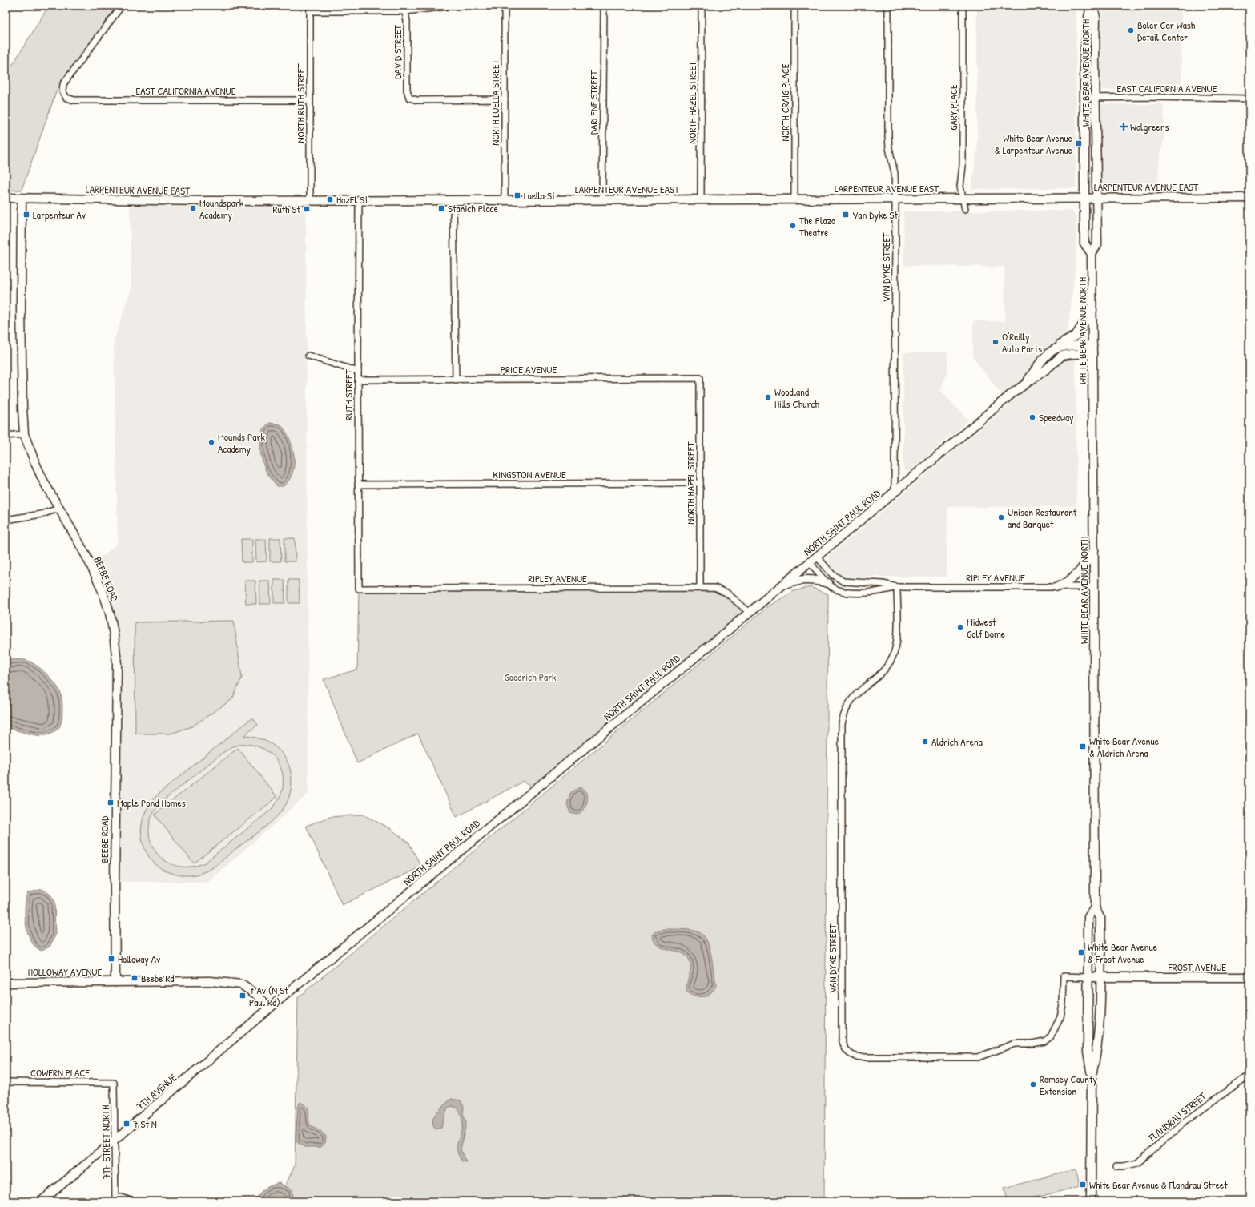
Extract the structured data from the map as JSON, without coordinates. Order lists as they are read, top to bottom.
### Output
{
  "streets": {
    "street": [
      "DAVID STREET",
      "WHITE BEAR AVENUE NORTH",
      "EAST CALIFORNIA AVENUE",
      "NORTH LUELLA STREET",
      "DARLENE STREET",
      "NORTH HAZEL STREET",
      "NORTH CRAIG PLACE",
      "NORTH RUTH STREET",
      "GARY PLACE",
      "LARPENTEUR AVENUE EAST",
      "VAN DYKE STREET",
      "PRICE AVENUE",
      "RUTH STREET",
      "KINGSTON AVENUE",
      "NORTH SAINT PAUL ROAD",
      "RIPLEY AVENUE",
      "BEEBE ROAD",
      "FROST AVENUE",
      "HOLLOWAY AVENUE",
      "COWERN PLACE",
      "7TH AVENUE",
      "FLANDRAU STREET",
      "7TH STREET NORTH"
    ]
  },
  "crossings": [
    ["DAVID STREET", "NORTH LUELLA STREET"],
    ["WHITE BEAR AVENUE NORTH", "EAST CALIFORNIA AVENUE"],
    ["WHITE BEAR AVENUE NORTH", "LARPENTEUR AVENUE EAST"],
    ["WHITE BEAR AVENUE NORTH", "VAN DYKE STREET"],
    ["WHITE BEAR AVENUE NORTH", "NORTH SAINT PAUL ROAD"],
    ["WHITE BEAR AVENUE NORTH", "RIPLEY AVENUE"],
    ["WHITE BEAR AVENUE NORTH", "FROST AVENUE"],
    ["EAST CALIFORNIA AVENUE", "NORTH RUTH STREET"],
    ["NORTH LUELLA STREET", "LARPENTEUR AVENUE EAST"],
    ["DARLENE STREET", "LARPENTEUR AVENUE EAST"],
    ["NORTH HAZEL STREET", "LARPENTEUR AVENUE EAST"],
    ["NORTH HAZEL STREET", "PRICE AVENUE"],
    ["NORTH HAZEL STREET", "KINGSTON AVENUE"],
    ["NORTH HAZEL STREET", "RIPLEY AVENUE"],
    ["NORTH CRAIG PLACE", "LARPENTEUR AVENUE EAST"],
    ["NORTH RUTH STREET", "LARPENTEUR AVENUE EAST"],
    ["GARY PLACE", "LARPENTEUR AVENUE EAST"],
    ["LARPENTEUR AVENUE EAST", "VAN DYKE STREET"],
    ["LARPENTEUR AVENUE EAST", "RUTH STREET"],
    ["LARPENTEUR AVENUE EAST", "BEEBE ROAD"],
    ["VAN DYKE STREET", "NORTH SAINT PAUL ROAD"],
    ["VAN DYKE STREET", "RIPLEY AVENUE"],
    ["VAN DYKE STREET", "FROST AVENUE"],
    ["PRICE AVENUE", "RUTH STREET"],
    ["RUTH STREET", "KINGSTON AVENUE"],
    ["RUTH STREET", "RIPLEY AVENUE"],
    ["NORTH SAINT PAUL ROAD", "RIPLEY AVENUE"],
    ["NORTH SAINT PAUL ROAD", "HOLLOWAY AVENUE"],
    ["NORTH SAINT PAUL ROAD", "7TH AVENUE"],
    ["BEEBE ROAD", "HOLLOWAY AVENUE"],
    ["HOLLOWAY AVENUE", "7TH AVENUE"],
    ["COWERN PLACE", "7TH STREET NORTH"],
    ["7TH AVENUE", "7TH STREET NORTH"]
  ],
  "parks": ["Goodrich Park"],
  "places": {
    "other": [
      "Boler Car Wash Detail Center",
      "The Plaza Theatre",
      "O'Reilly Auto Parts",
      "Woodland Hills Church",
      "Speedway",
      "Mounds Park Academy",
      "Unison Restaurant and Banquet",
      "Midwest Golf Dome",
      "Aldrich Arena",
      "Ramsey County Extension"
    ],
    "health": ["Walgreens"],
    "transit": [
      "White Bear Avenue & Larpenteur Avenue",
      "Luella St",
      "HazEl St",
      "Moundspark Academy",
      "Stanich Place",
      "Ruth St",
      "Larpenteur Av",
      "Van Dyke St",
      "White Bear Avenue & Aldrich Arena",
      "Maple Pond Homes",
      "White Bear Avenue & Frost Avenue",
      "Holloway Av",
      "Beebe Rd",
      "7 Av (N St Paul Rd)",
      "7 St N",
      "White Bear Avenue & Flandrau Street"
    ]
  }
}
